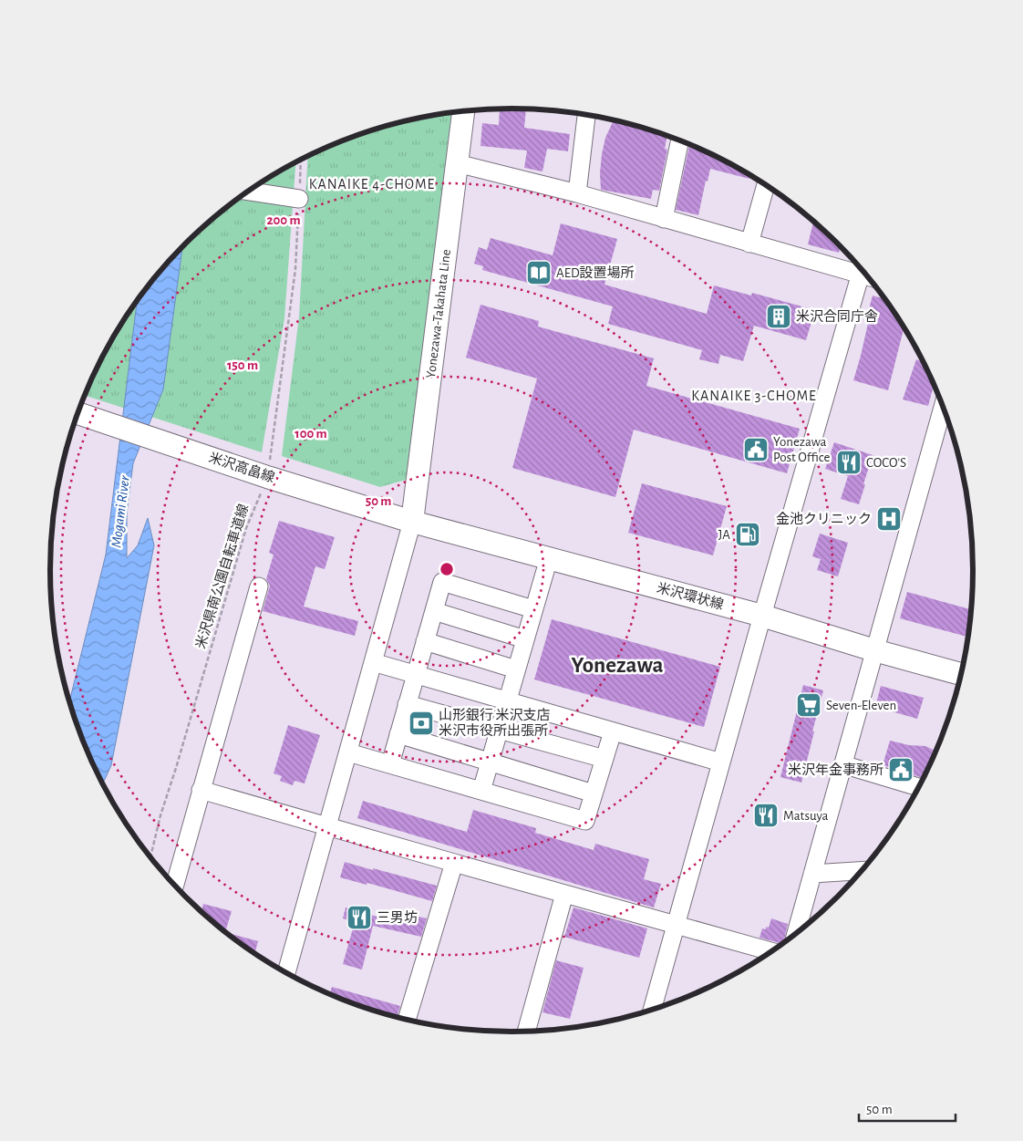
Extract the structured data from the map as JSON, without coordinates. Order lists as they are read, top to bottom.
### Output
{
  "streets": {
    "main road": ["Yonezawa-Takahata Line", "米沢高畠線", "米沢環状線"],
    "path": ["米沢県南公園自転車道線"]
  },
  "crossings": [
    ["Yonezawa-Takahata Line", "米沢高畠線"],
    ["Yonezawa-Takahata Line", "米沢環状線"],
    ["米沢高畠線", "米沢県南公園自転車道線"],
    ["米沢高畠線", "米沢環状線"]
  ],
  "districts": ["KANAIKE 4-CHOME", "KANAIKE 3-CHOME", "Yonezawa"],
  "water": ["Mogami River"],
  "places": {
    "library": ["AED設置場所"],
    "building": ["米沢合同庁舎"],
    "public building": ["Yonezawa Post Office", "米沢年金事務所"],
    "restaurant": ["COCO'S", "Matsuya", "三男坊"],
    "hospital": ["金池クリニック"],
    "fuel station": ["JA"],
    "supermarket": ["Seven-Eleven"],
    "bank": ["山形銀行 米沢支店 米沢市役所出張所"]
  },
  "scale_bar": "50 m",
  "rings": [
    "200 m",
    "150 m",
    "100 m",
    "50 m"
  ]
}
